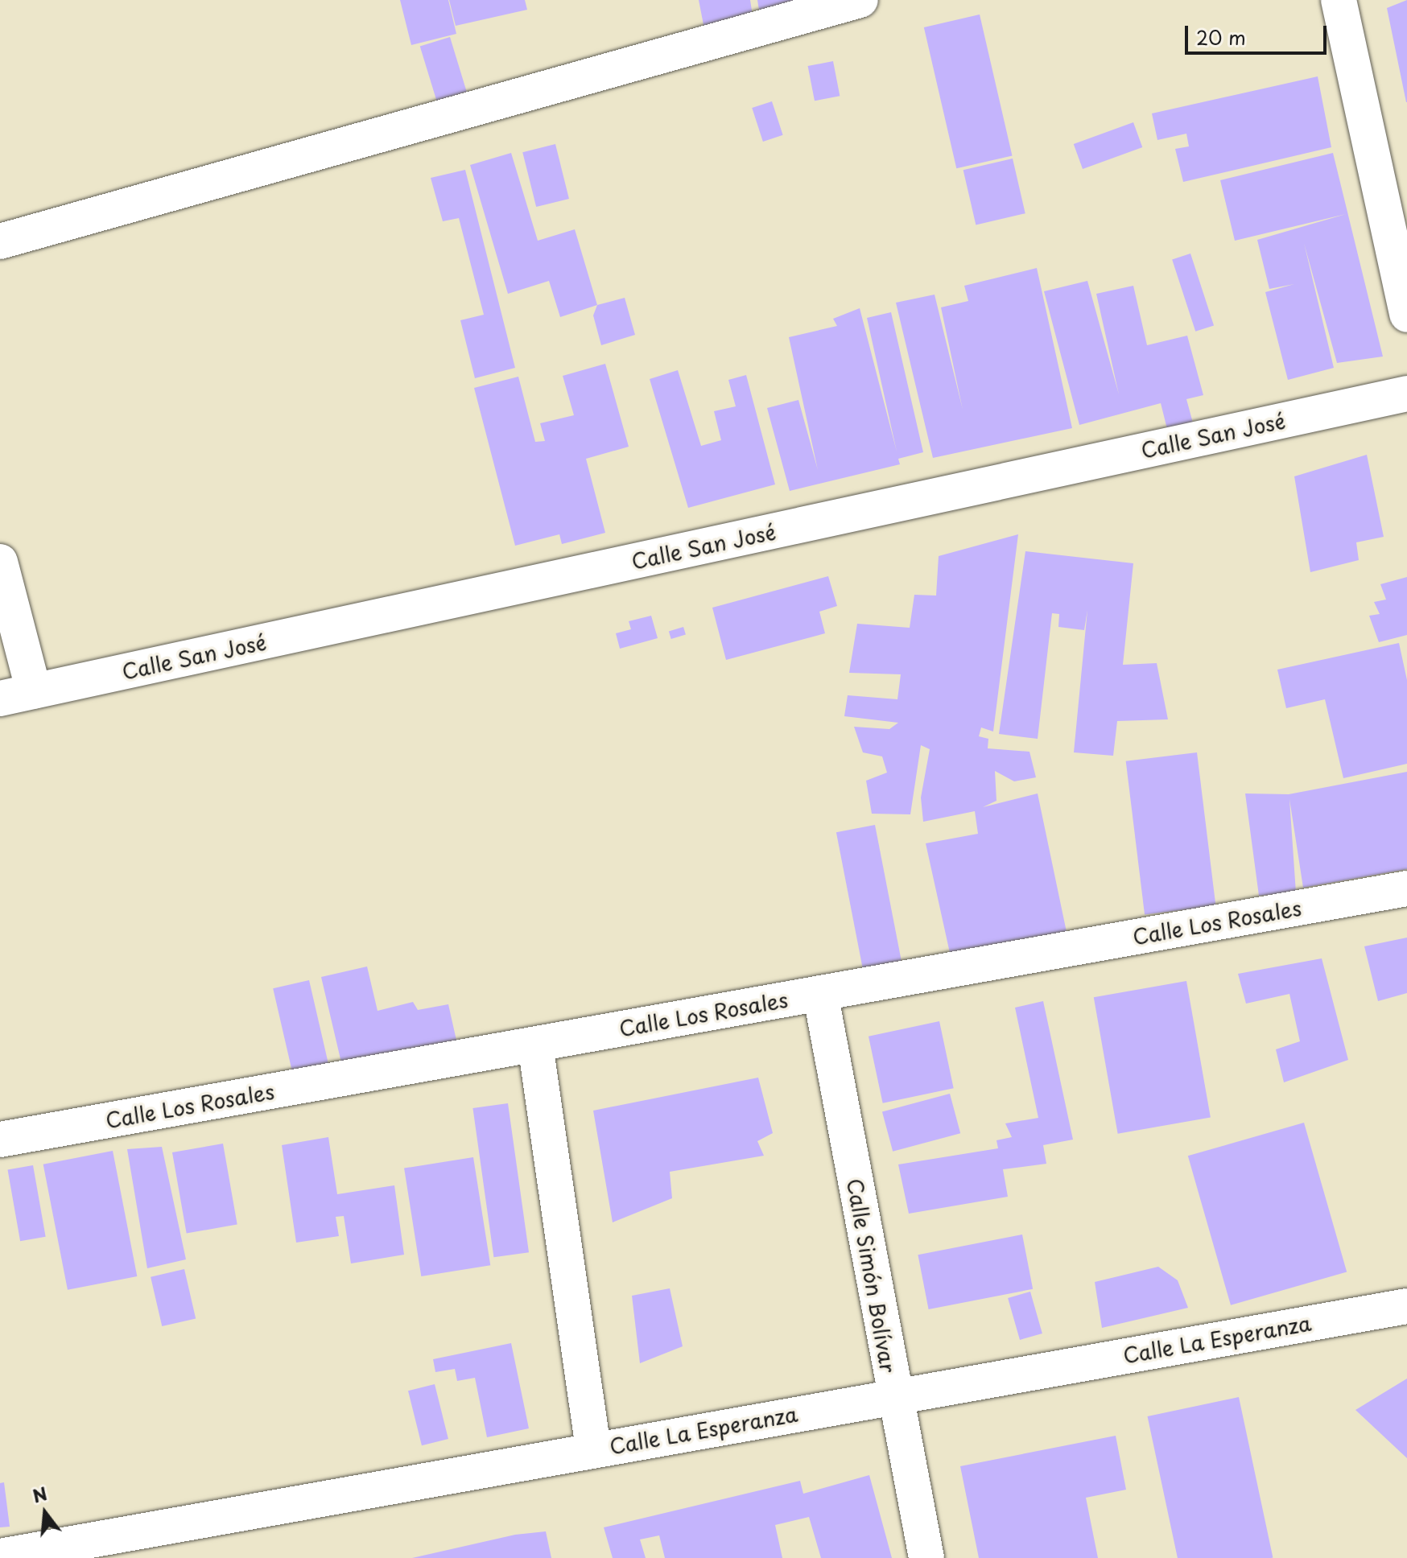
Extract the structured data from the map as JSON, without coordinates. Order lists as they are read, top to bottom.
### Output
{
  "streets": {
    "street": [
      "Calle San José",
      "Calle Los Rosales",
      "Calle Simón Bolívar",
      "Calle La Esperanza"
    ]
  },
  "crossings": [
    ["Calle Los Rosales", "Calle Simón Bolívar"],
    ["Calle Simón Bolívar", "Calle La Esperanza"]
  ],
  "scale_bar": "20 m",
  "north": "top"
}
